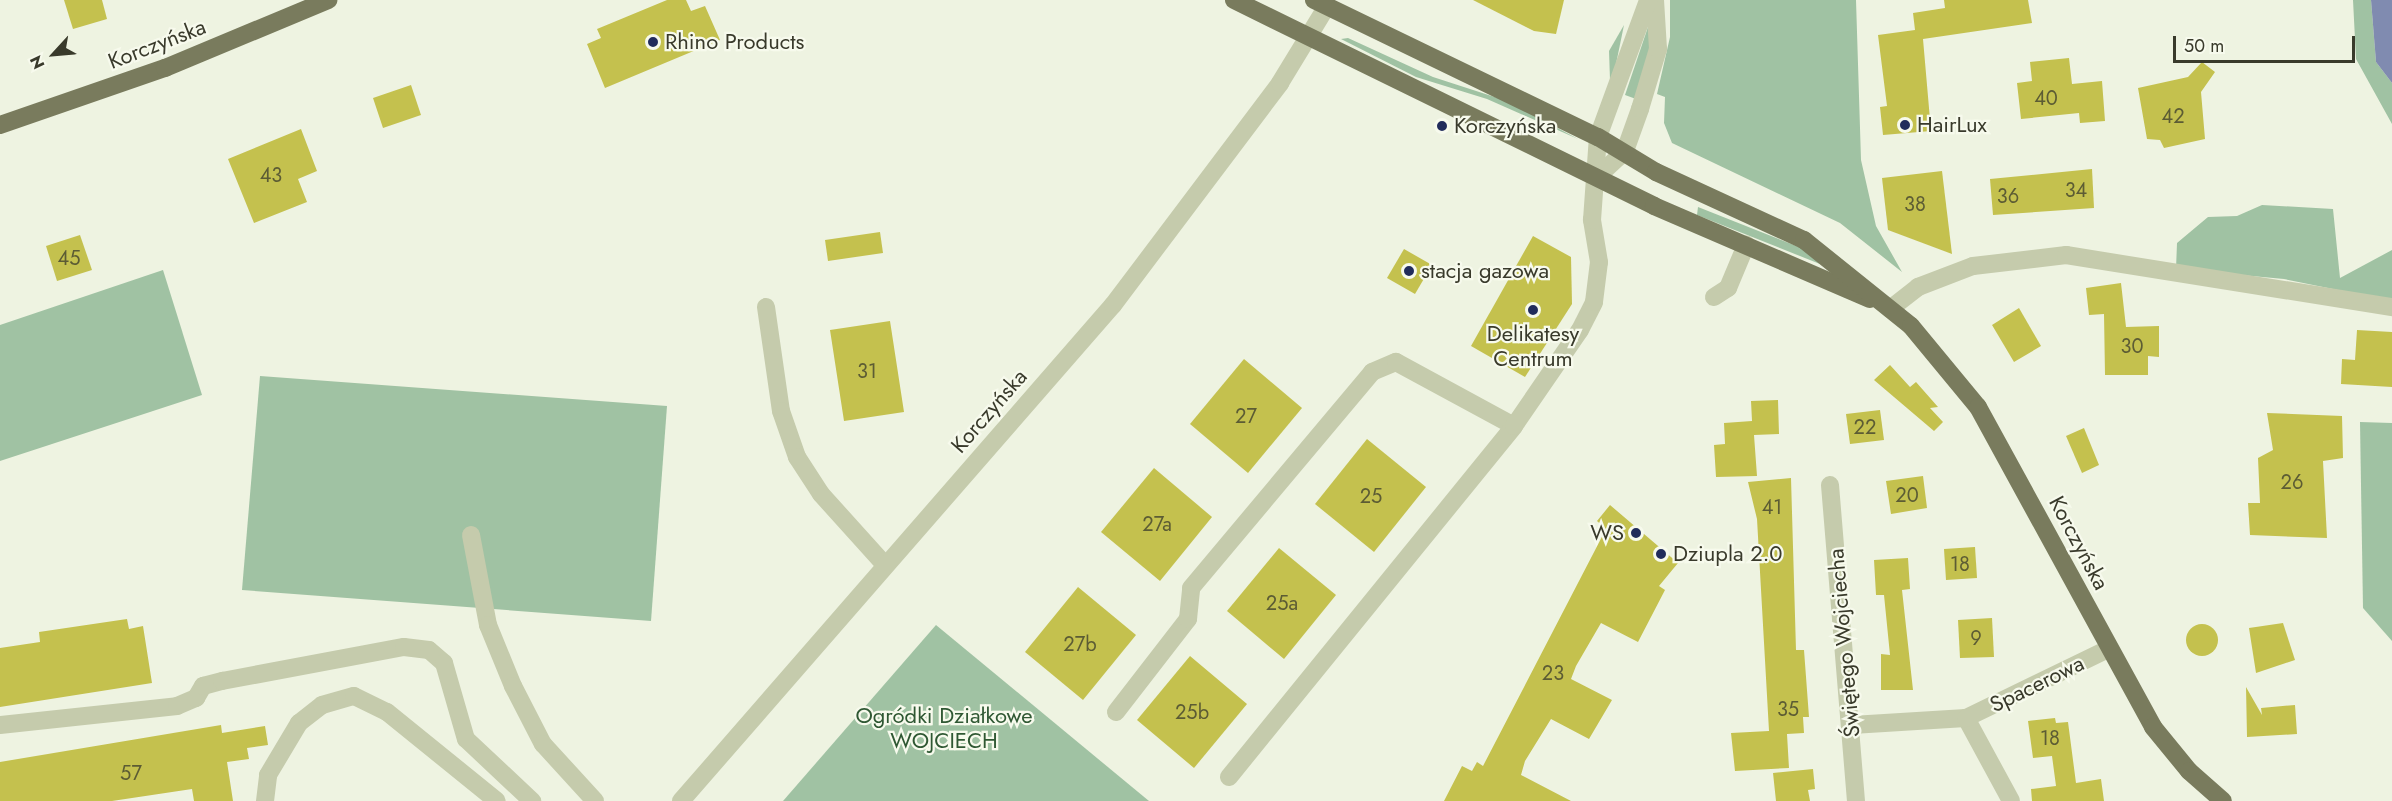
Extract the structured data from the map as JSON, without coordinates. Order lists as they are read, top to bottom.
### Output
{
  "streets": {
    "main road": ["Korczyńska"],
    "street": ["Świętego Wojciecha", "Spacerowa"]
  },
  "crossings": [
    ["Korczyńska", "Spacerowa"],
    ["Świętego Wojciecha", "Spacerowa"]
  ],
  "parks": ["Ogródki Działkowe WOJCIECH"],
  "places": [
    "Rhino Products",
    "HairLux",
    "Korczyńska",
    "stacja gazowa",
    "Delikatesy Centrum",
    "WS",
    "Dziupla 2.0"
  ],
  "house_numbers": [
    "40",
    "42",
    "43",
    "34",
    "36",
    "38",
    "45",
    "30",
    "31",
    "27",
    "22",
    "26",
    "20",
    "25",
    "41",
    "27a",
    "18",
    "25a",
    "9",
    "27b",
    "23",
    "35",
    "25b",
    "18",
    "57"
  ],
  "scale_bar": "50 m",
  "north": "bottom left"
}
